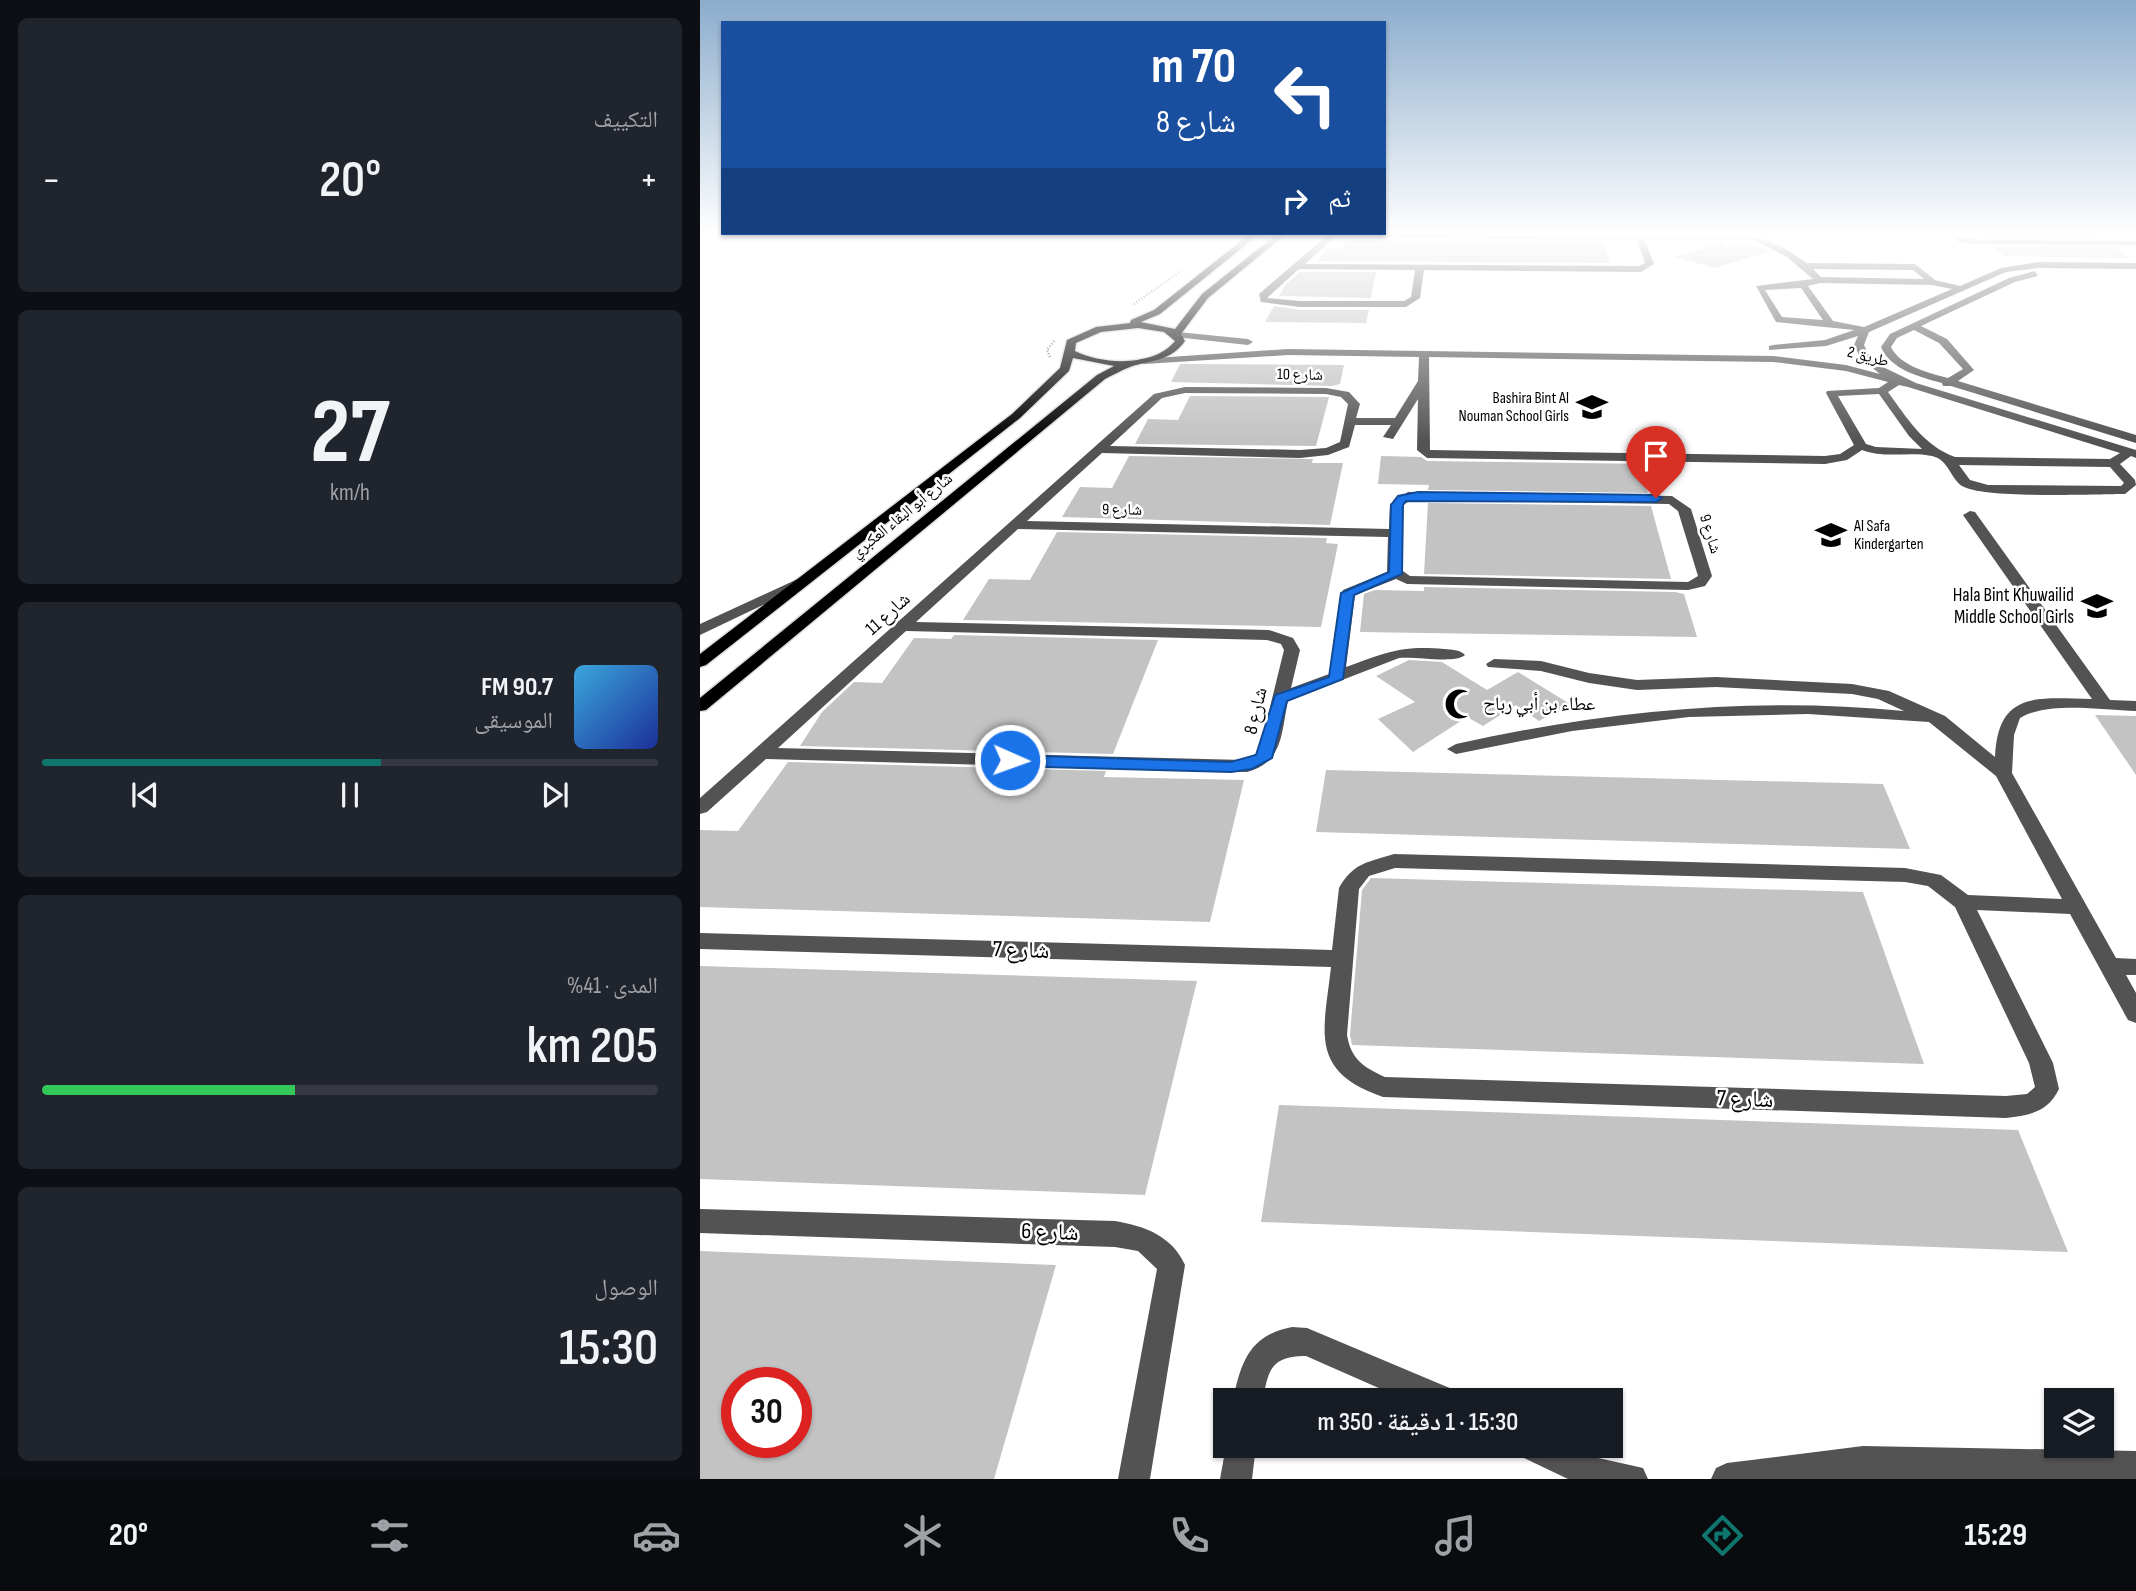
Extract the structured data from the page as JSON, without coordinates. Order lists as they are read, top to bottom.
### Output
{
  "streets": {
    "main road": ["شارع أبو البقاء العكبري"],
    "street": [
      "طريق 2",
      "شارع 10",
      "شارع 9",
      "شارع 11",
      "شارع 8",
      "شارع 7",
      "شارع 6"
    ]
  },
  "crossings": [
    ["طريق 2", "شارع أبو البقاء العكبري"],
    ["شارع 10", "شارع 11"],
    ["شارع 9", "شارع 11"],
    ["شارع 11", "شارع 8"]
  ],
  "places": {
    "school or university": ["Bashira Bint Al Nouman School Girls", "Al Safa Kindergarten", "Hala Bint Khuwailid Middle School Girls"],
    "mosque": ["عطاء بن أبي رباح"]
  },
  "page": {
    "tile": [
      "التكييف",
      ["27", "km/h"],
      ["المدى · 41%", "205 km"],
      ["الوصول", "15:30"]
    ],
    "turn": ["70 m", "شارع 8"],
    "heat": ["−", "20°", "+"],
    "then": "ثم",
    "song": ["90.7 FM", "الموسيقى"],
    "limit": "30",
    "trip": "15:30 · 1 دقيقة · 350 m",
    "tabs": ["15:29", "20°"]
  }
}
